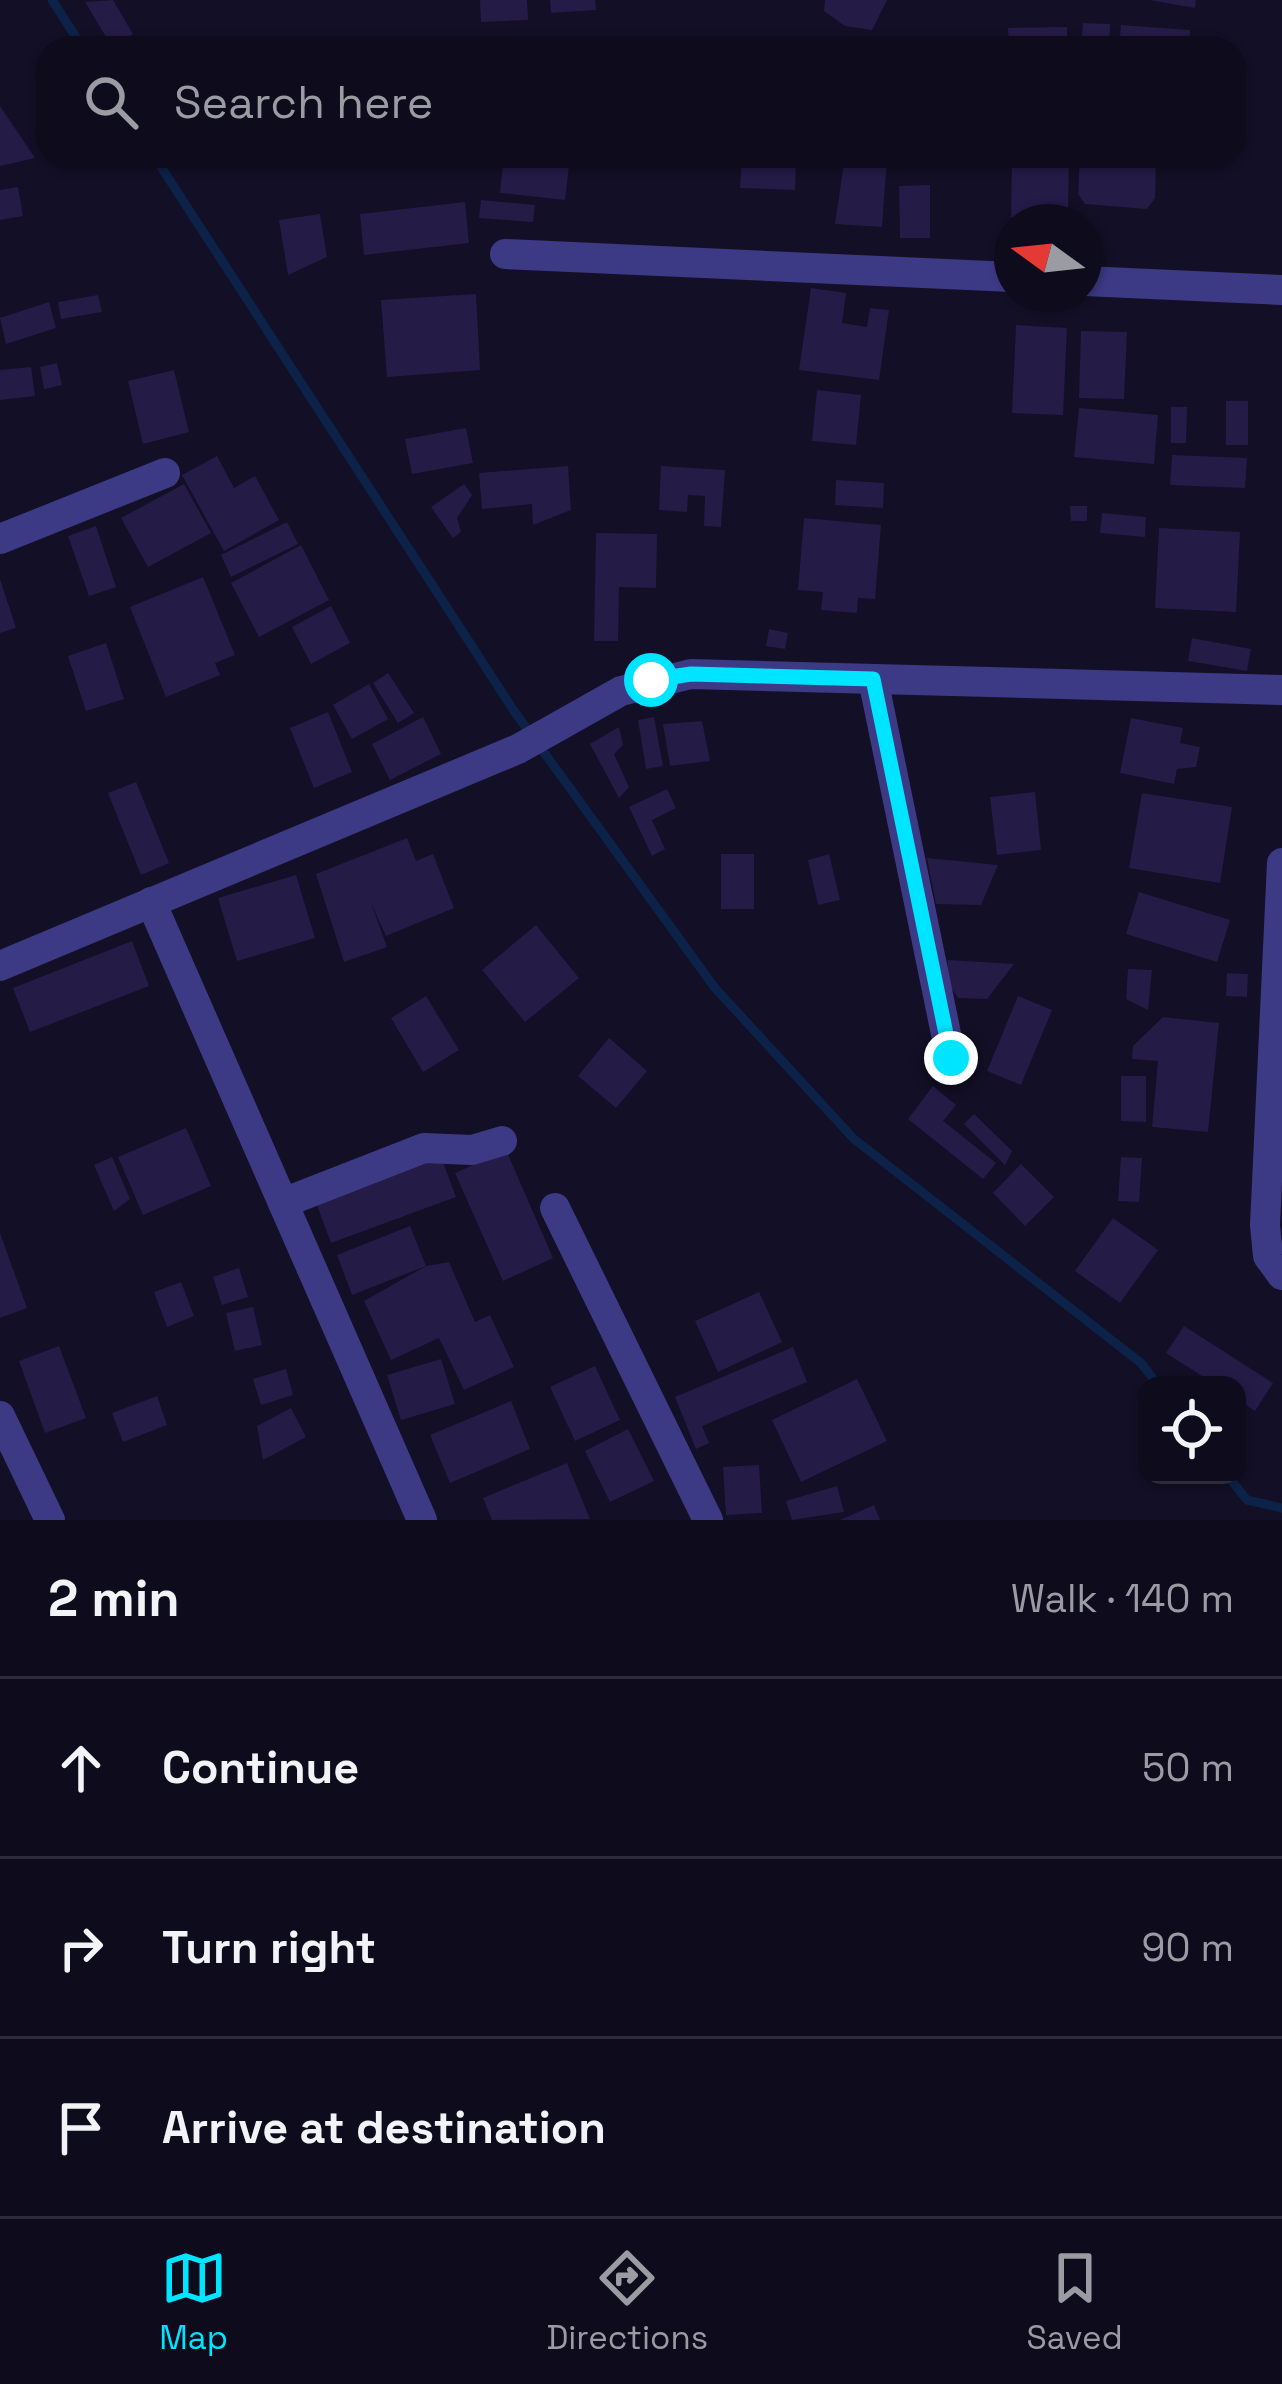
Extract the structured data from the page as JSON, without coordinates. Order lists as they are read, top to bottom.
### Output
{
  "north": "left",
  "page": {
    "search": "Search here",
    "heading": ["2 min", "Walk · 140 m"],
    "list": [
      ["Continue", "50 m"],
      ["Turn right", "90 m"],
      "Arrive at destination"
    ],
    "nav": ["Map", "Directions", "Saved"]
  }
}
